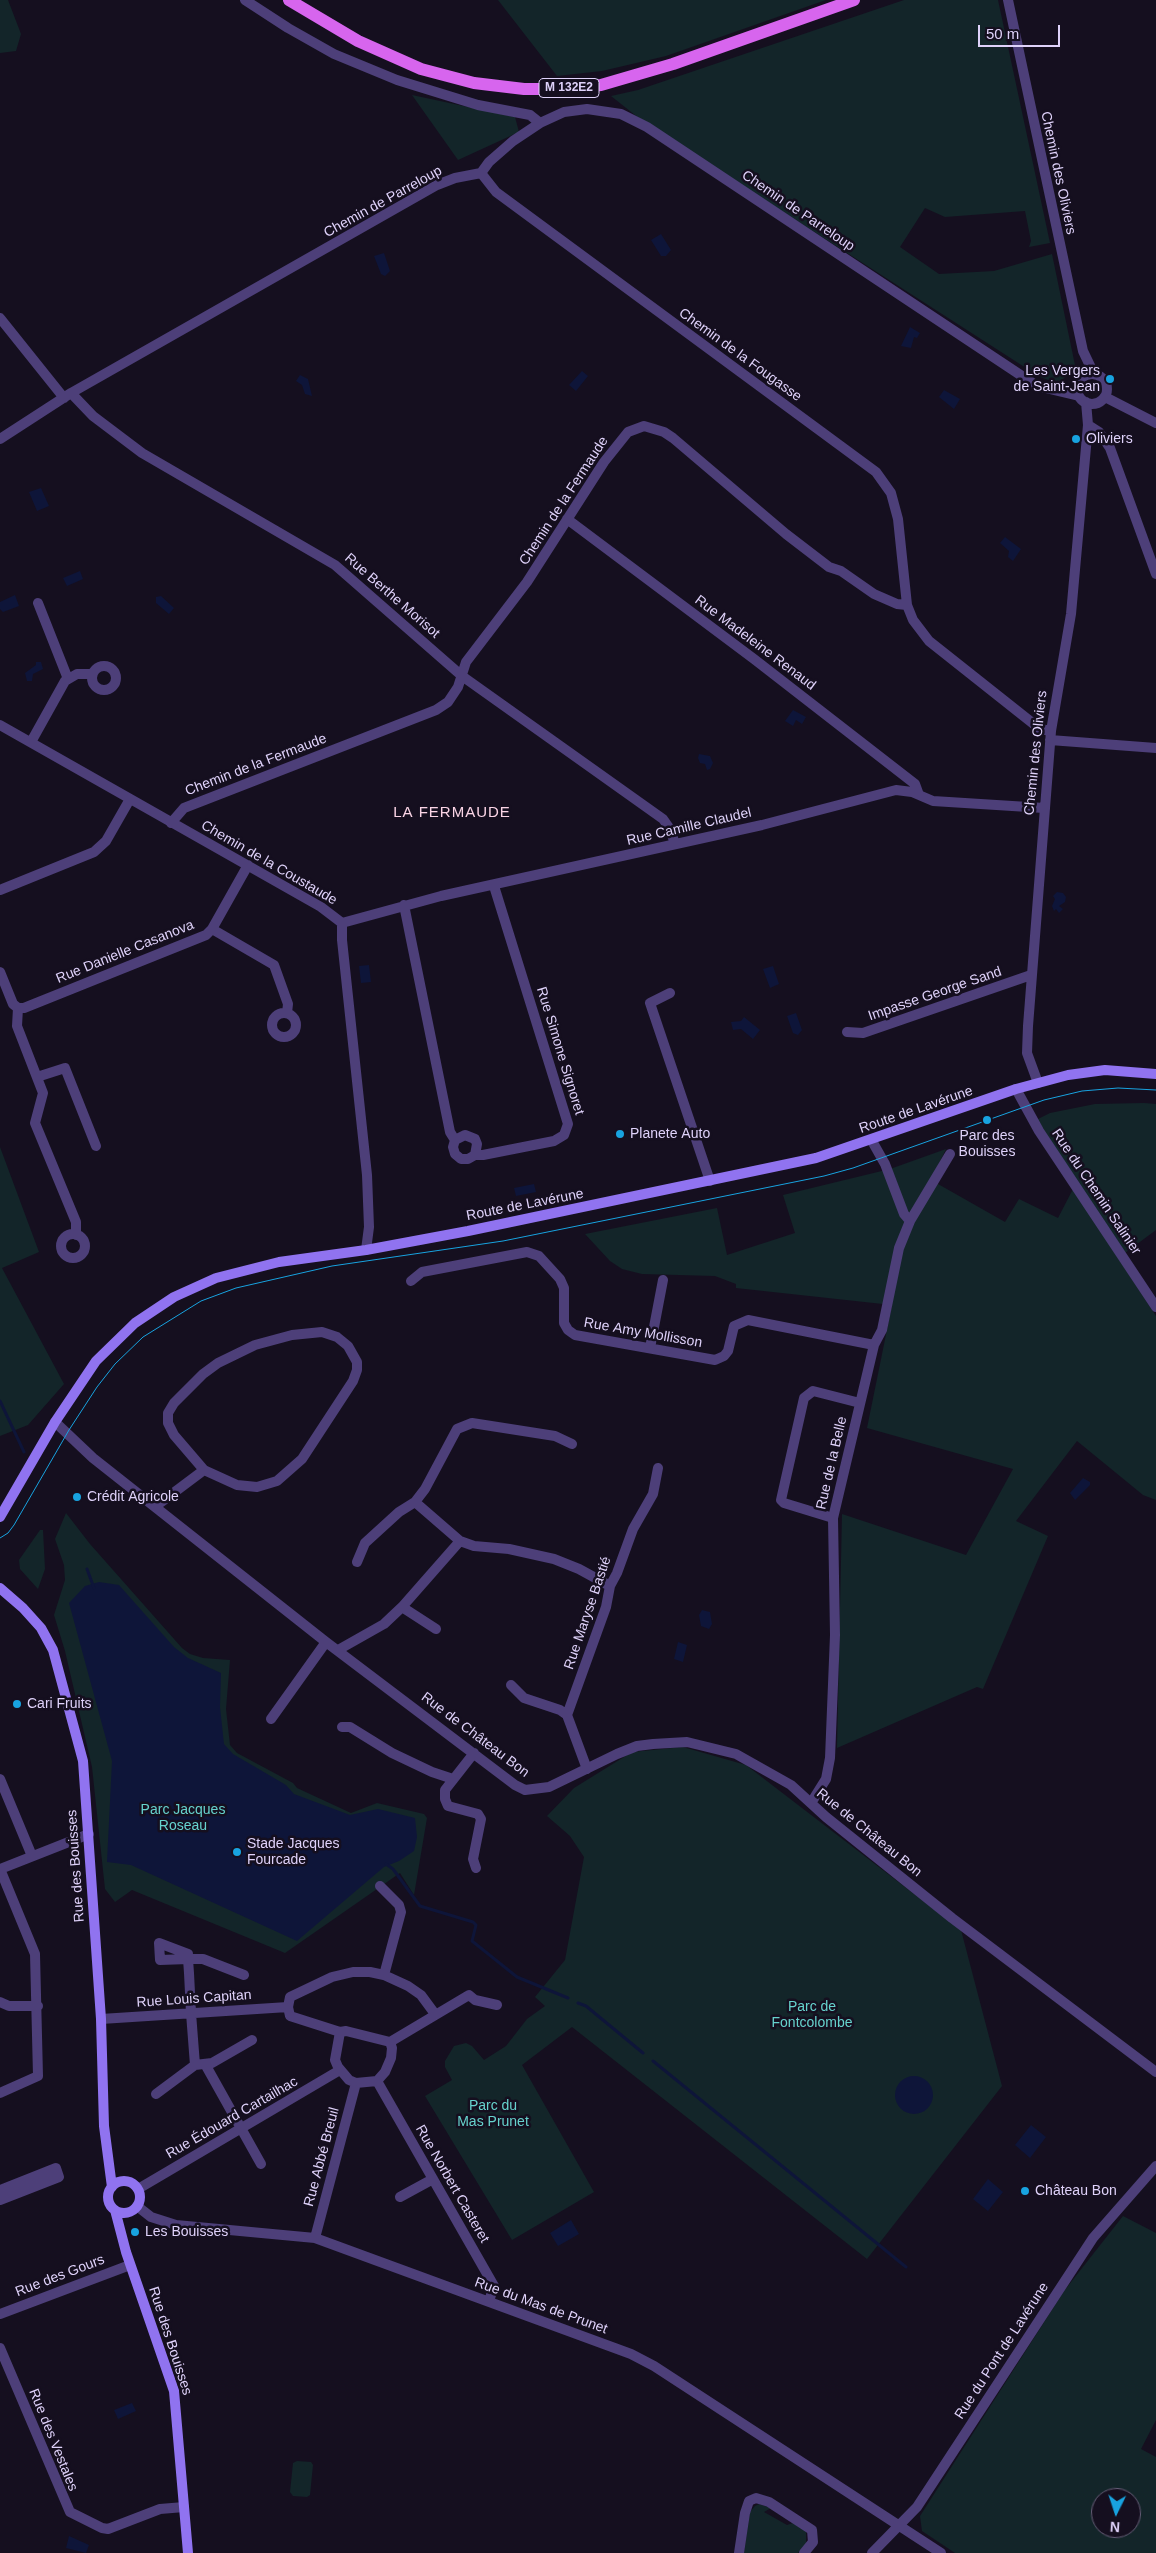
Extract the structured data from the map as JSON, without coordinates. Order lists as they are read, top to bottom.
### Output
{
  "streets": {
    "main road": ["M 132E2", "Route de Lavérune", "Rue des Bouisses"],
    "street": [
      "Chemin des Oliviers",
      "Chemin de Parreloup",
      "Chemin de la Fougasse",
      "Chemin de la Fermaude",
      "Rue Berthe Morisot",
      "Rue Madeleine Renaud",
      "Rue Camille Claudel",
      "Chemin de la Coustaude",
      "Rue Danielle Casanova",
      "Impasse George Sand",
      "Rue Simone Signoret",
      "Rue du Chemin Salinier",
      "Rue Amy Mollisson",
      "Rue de la Belle",
      "Rue Maryse Bastié",
      "Rue de Château Bon",
      "Rue Louis Capitan",
      "Rue Édouard Cartailhac",
      "Rue Abbé Breuil",
      "Rue Norbert Casteret",
      "Rue des Gours",
      "Rue du Mas de Prunet",
      "Rue du Pont de Lavérune",
      "Rue des Vestales"
    ]
  },
  "crossings": [
    ["Chemin des Oliviers", "Chemin de Parreloup"],
    ["Chemin des Oliviers", "Rue Camille Claudel"],
    ["Chemin des Oliviers", "Impasse George Sand"],
    ["Chemin des Oliviers", "Route de Lavérune"],
    ["Chemin de Parreloup", "Chemin de la Fougasse"],
    ["Chemin de Parreloup", "Rue Berthe Morisot"],
    ["Chemin de la Fougasse", "Chemin de la Fermaude"],
    ["Chemin de la Fermaude", "Rue Berthe Morisot"],
    ["Chemin de la Fermaude", "Rue Madeleine Renaud"],
    ["Chemin de la Fermaude", "Chemin de la Coustaude"],
    ["Rue Berthe Morisot", "Rue Camille Claudel"],
    ["Rue Madeleine Renaud", "Rue Camille Claudel"],
    ["Rue Camille Claudel", "Chemin de la Coustaude"],
    ["Rue Camille Claudel", "Rue Simone Signoret"],
    ["Chemin de la Coustaude", "Rue Danielle Casanova"],
    ["Chemin de la Coustaude", "Route de Lavérune"],
    ["Route de Lavérune", "Rue du Chemin Salinier"],
    ["Route de Lavérune", "Rue de Château Bon"],
    ["Rue Amy Mollisson", "Rue de la Belle"],
    ["Rue de la Belle", "Rue de Château Bon"],
    ["Rue des Bouisses", "Rue Louis Capitan"],
    ["Rue des Bouisses", "Rue Édouard Cartailhac"],
    ["Rue des Bouisses", "Rue des Gours"],
    ["Rue des Bouisses", "Rue du Mas de Prunet"],
    ["Rue des Bouisses", "Rue des Vestales"],
    ["Rue Édouard Cartailhac", "Rue Abbé Breuil"],
    ["Rue Édouard Cartailhac", "Rue Norbert Casteret"],
    ["Rue Édouard Cartailhac", "Rue du Mas de Prunet"],
    ["Rue Abbé Breuil", "Rue Norbert Casteret"],
    ["Rue Abbé Breuil", "Rue du Mas de Prunet"],
    ["Rue Norbert Casteret", "Rue du Mas de Prunet"],
    ["Rue du Mas de Prunet", "Rue du Pont de Lavérune"]
  ],
  "districts": ["LA FERMAUDE"],
  "parks": ["Parc Jacques Roseau", "Parc de Fontcolombe", "Parc du Mas Prunet"],
  "places": [
    "Les Vergers de Saint-Jean",
    "Oliviers",
    "Parc des Bouisses",
    "Planete Auto",
    "Crédit Agricole",
    "Cari Fruits",
    "Stade Jacques Fourcade",
    "Château Bon",
    "Les Bouisses"
  ],
  "scale_bar": "50 m",
  "north": "bottom"
}
